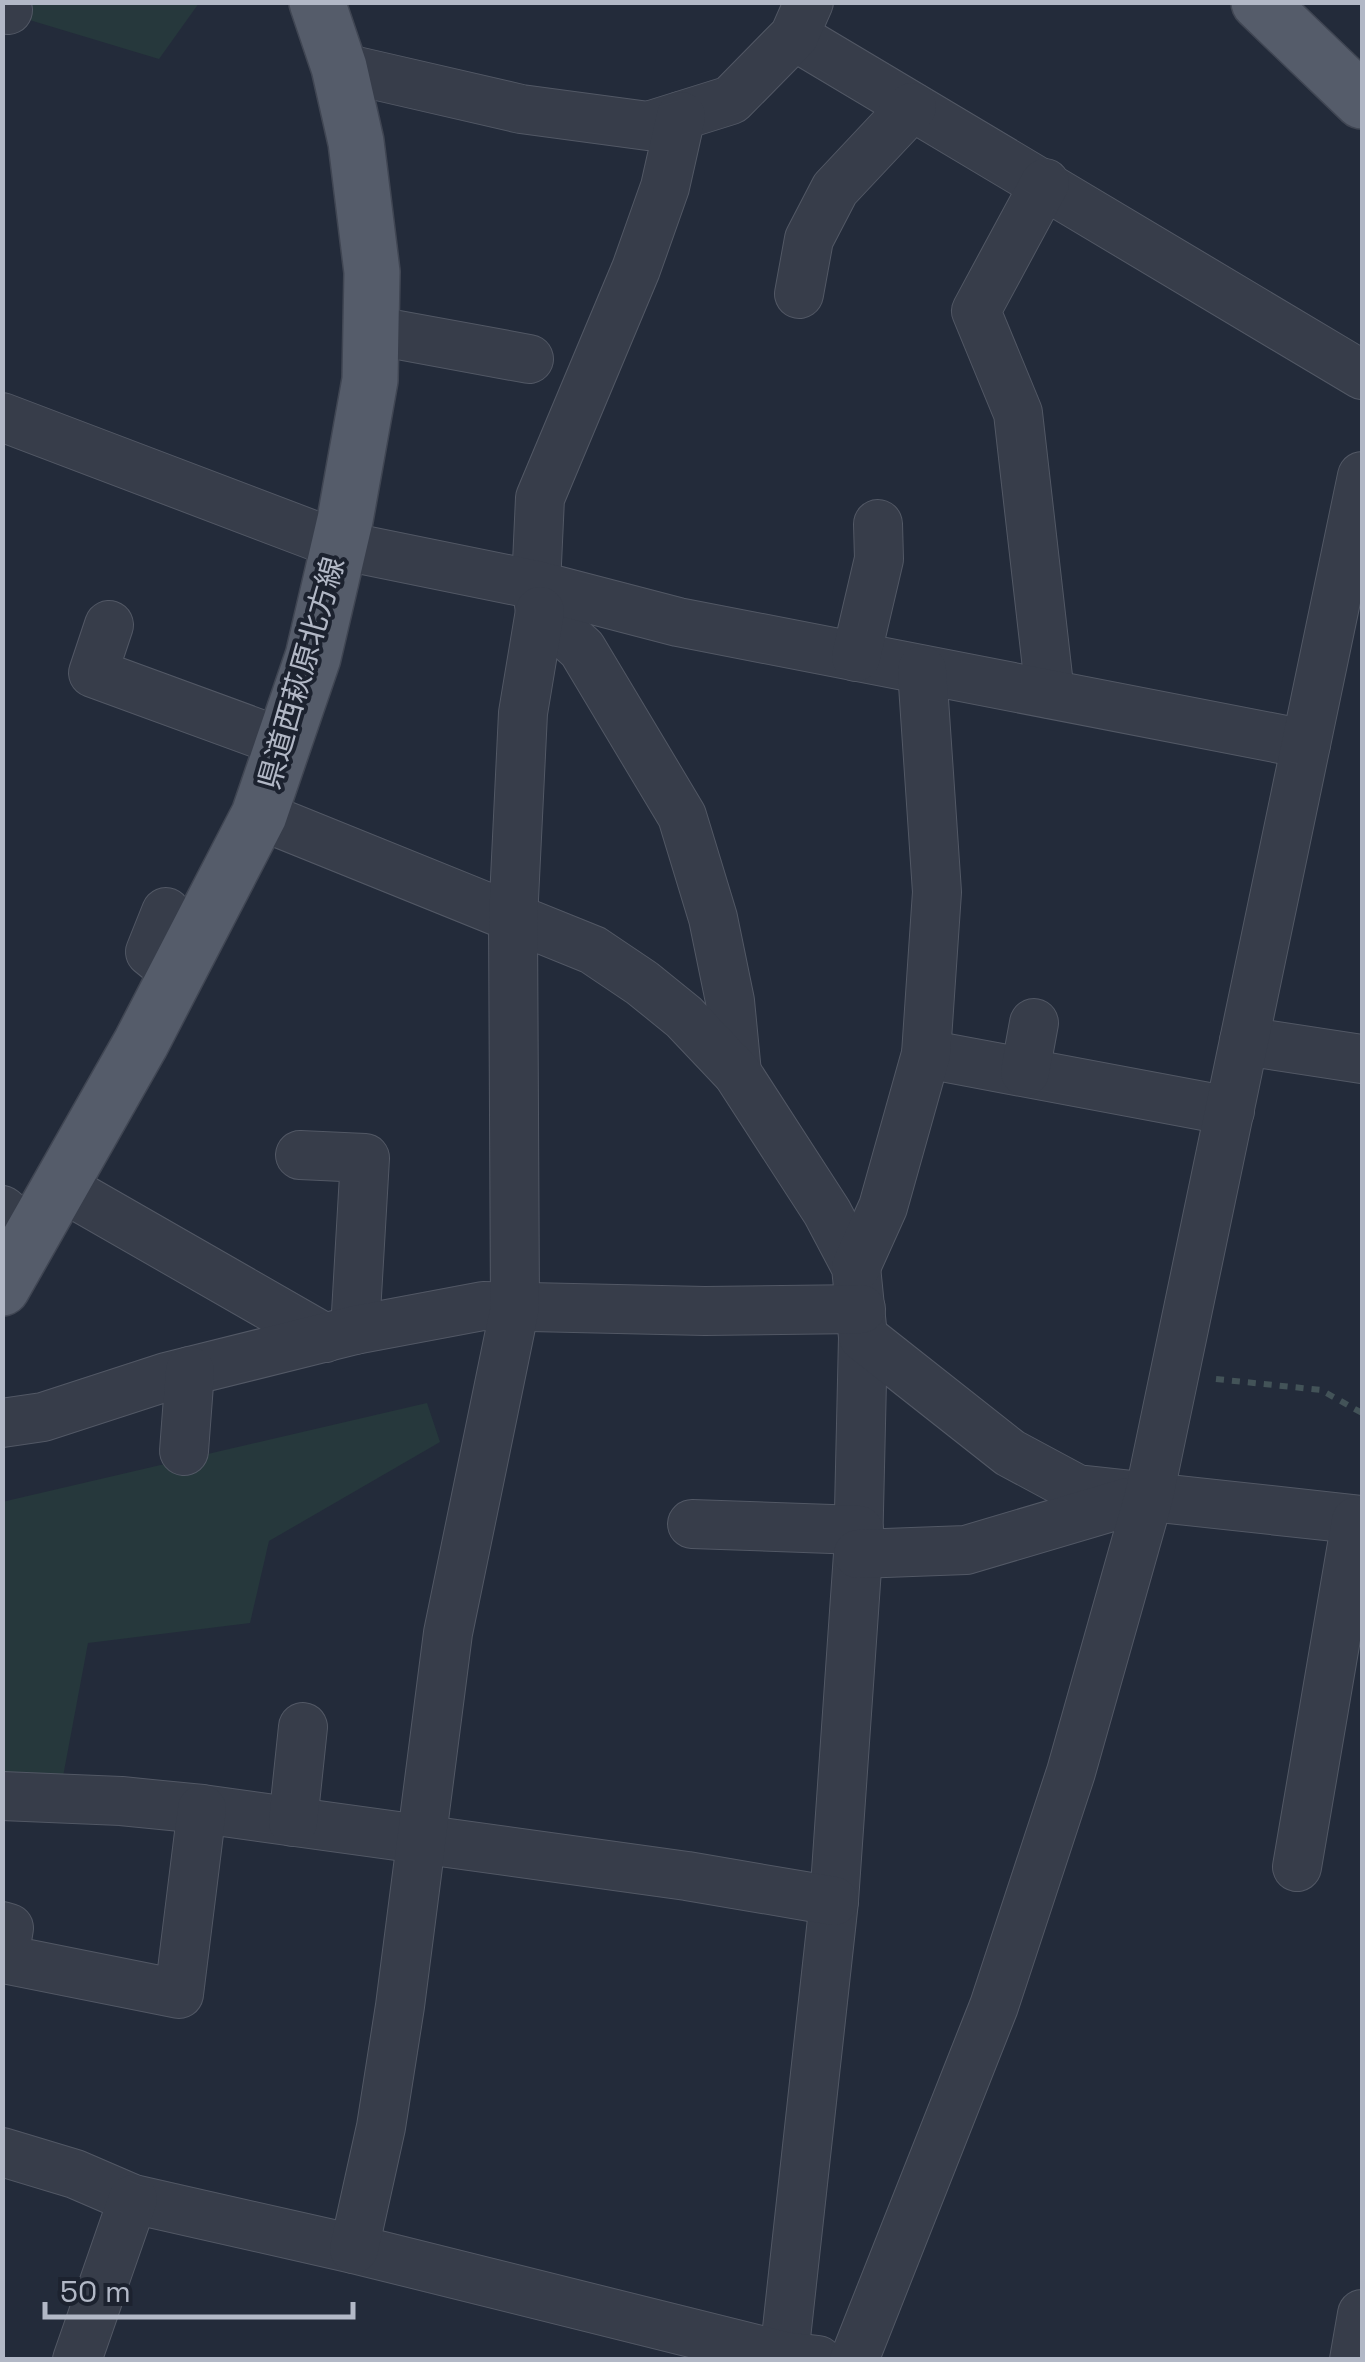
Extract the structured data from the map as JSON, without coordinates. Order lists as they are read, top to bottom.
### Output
{
  "streets": {
    "main road": ["県道西萩原北方線"]
  },
  "scale_bar": "50 m"
}
